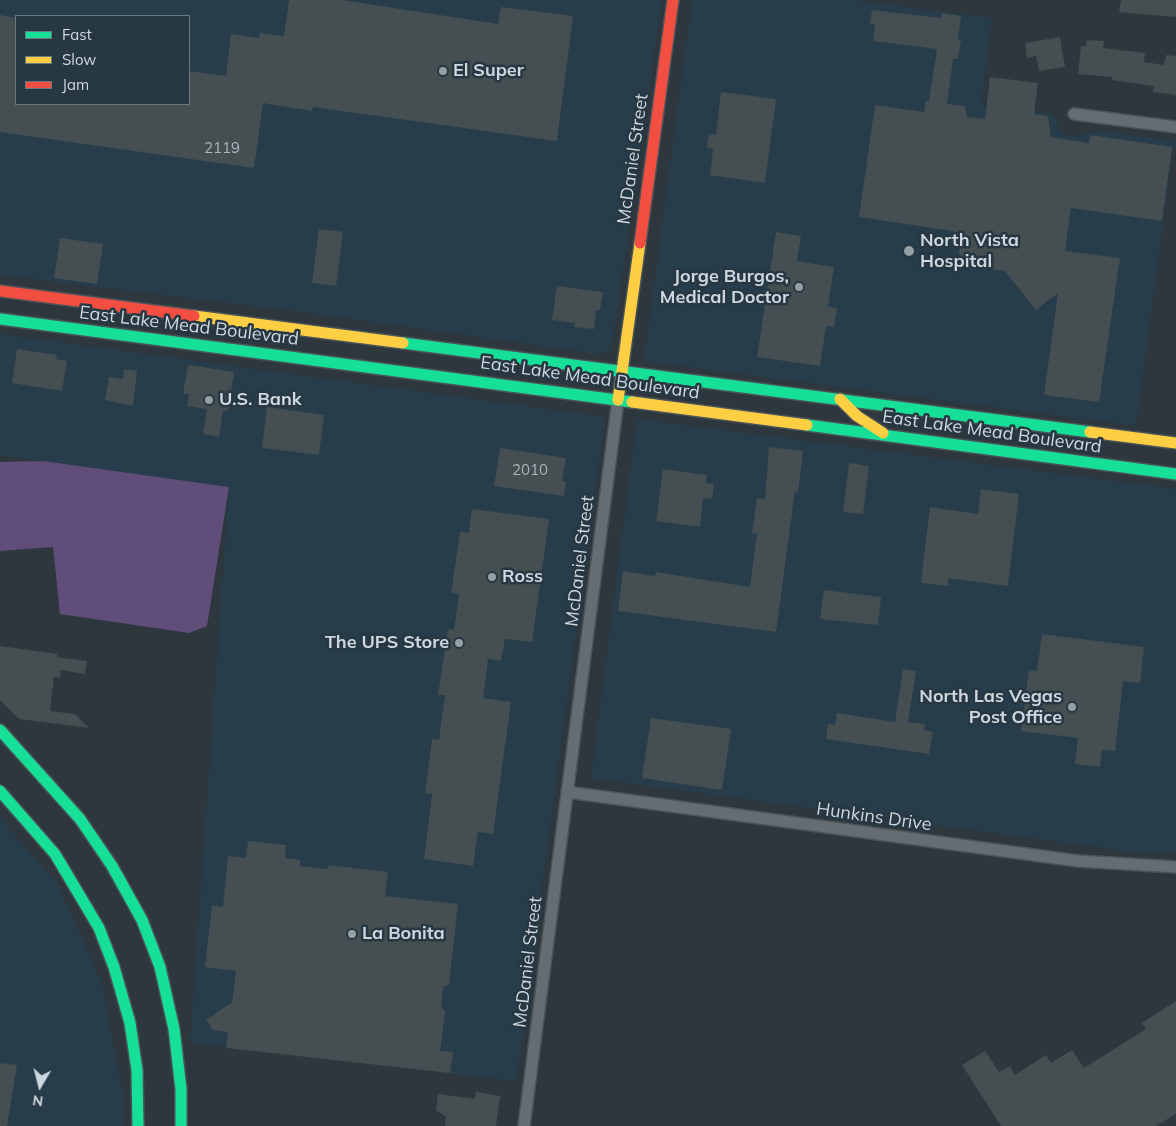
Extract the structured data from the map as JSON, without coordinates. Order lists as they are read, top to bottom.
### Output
{
  "streets": {
    "main road": ["McDaniel Street", "East Lake Mead Boulevard"],
    "street": ["Hunkins Drive"]
  },
  "crossings": [
    ["McDaniel Street", "East Lake Mead Boulevard"],
    ["McDaniel Street", "Hunkins Drive"]
  ],
  "places": [
    "El Super",
    "North Vista Hospital",
    "Jorge Burgos, Medical Doctor",
    "U.S. Bank",
    "Ross",
    "The UPS Store",
    "North Las Vegas Post Office",
    "La Bonita"
  ],
  "house_numbers": ["2119", "2010"],
  "legend": ["Fast", "Slow", "Jam"],
  "north": "bottom"
}
